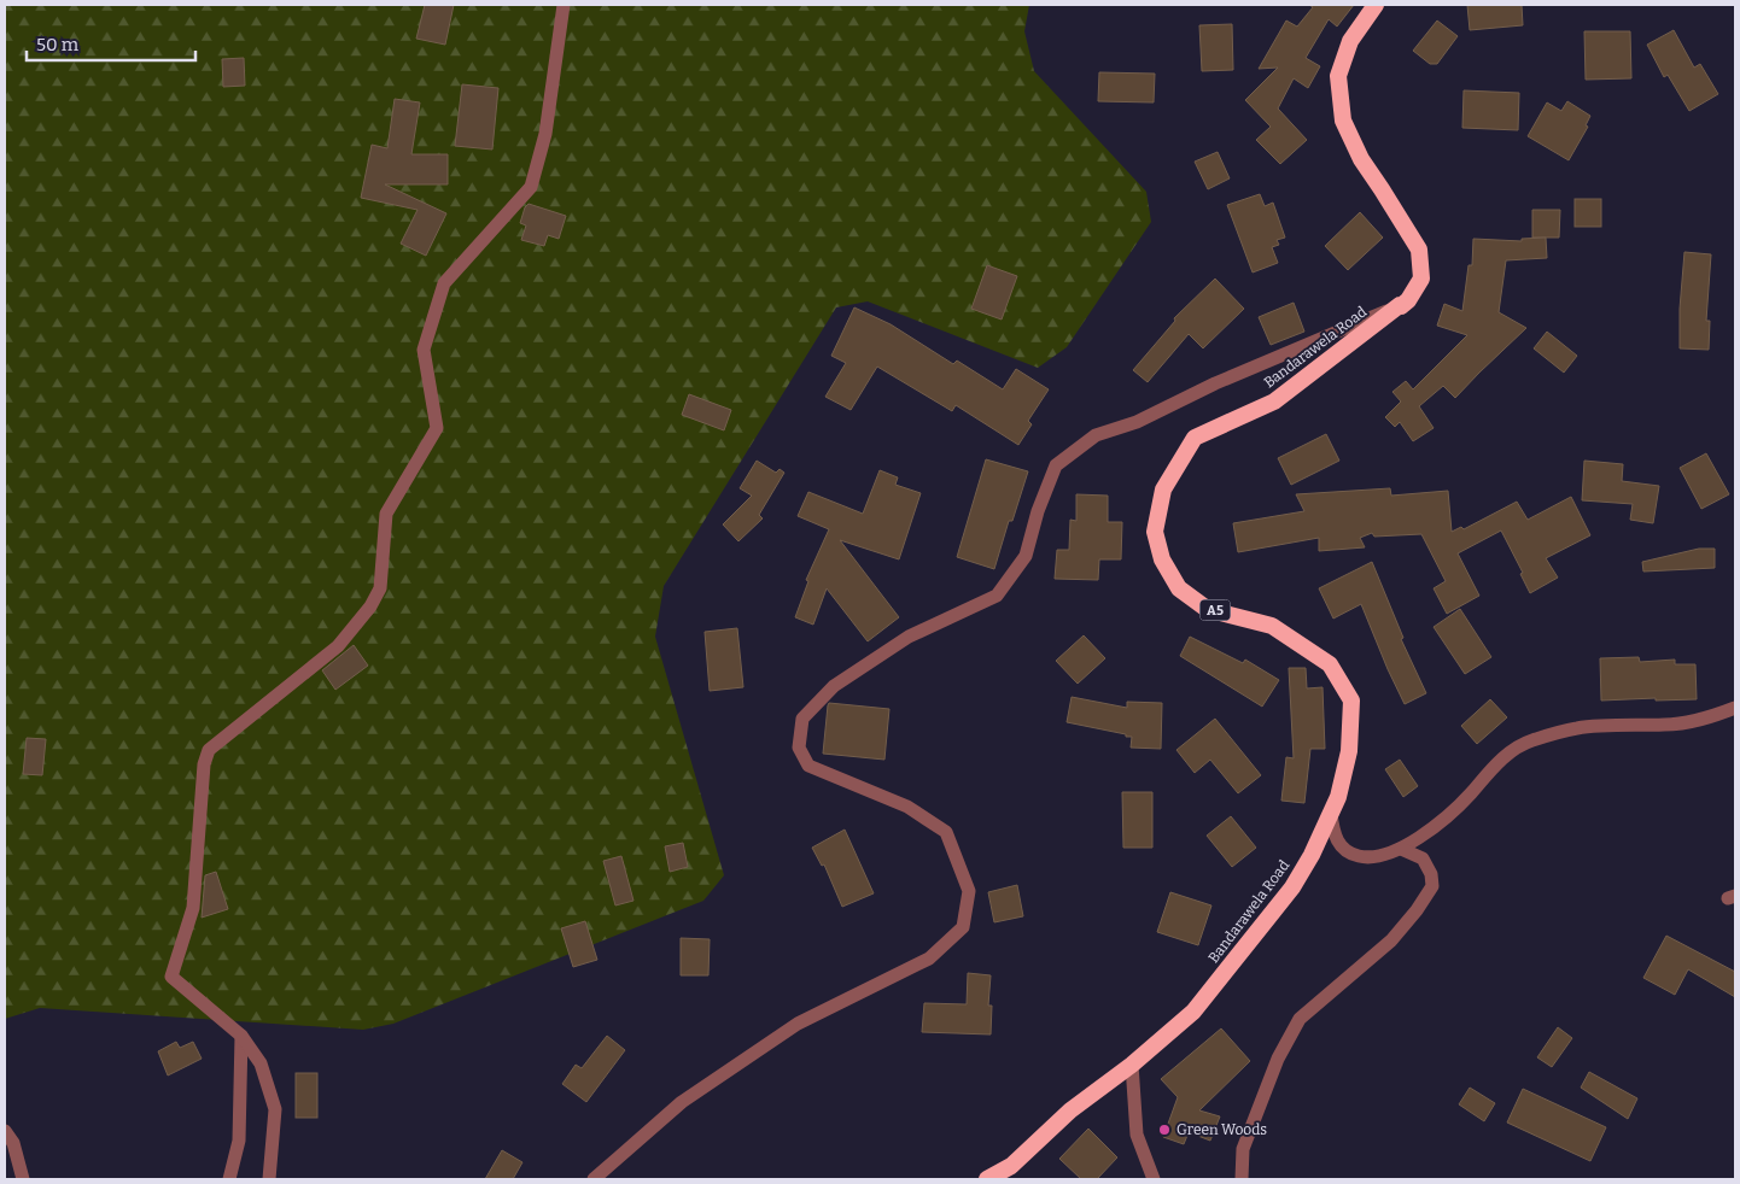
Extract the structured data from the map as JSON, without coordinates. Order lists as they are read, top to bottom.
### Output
{
  "streets": {
    "highway": ["Bandarawela Road", "A5"]
  },
  "places": ["Green Woods"],
  "scale_bar": "50 m"
}
